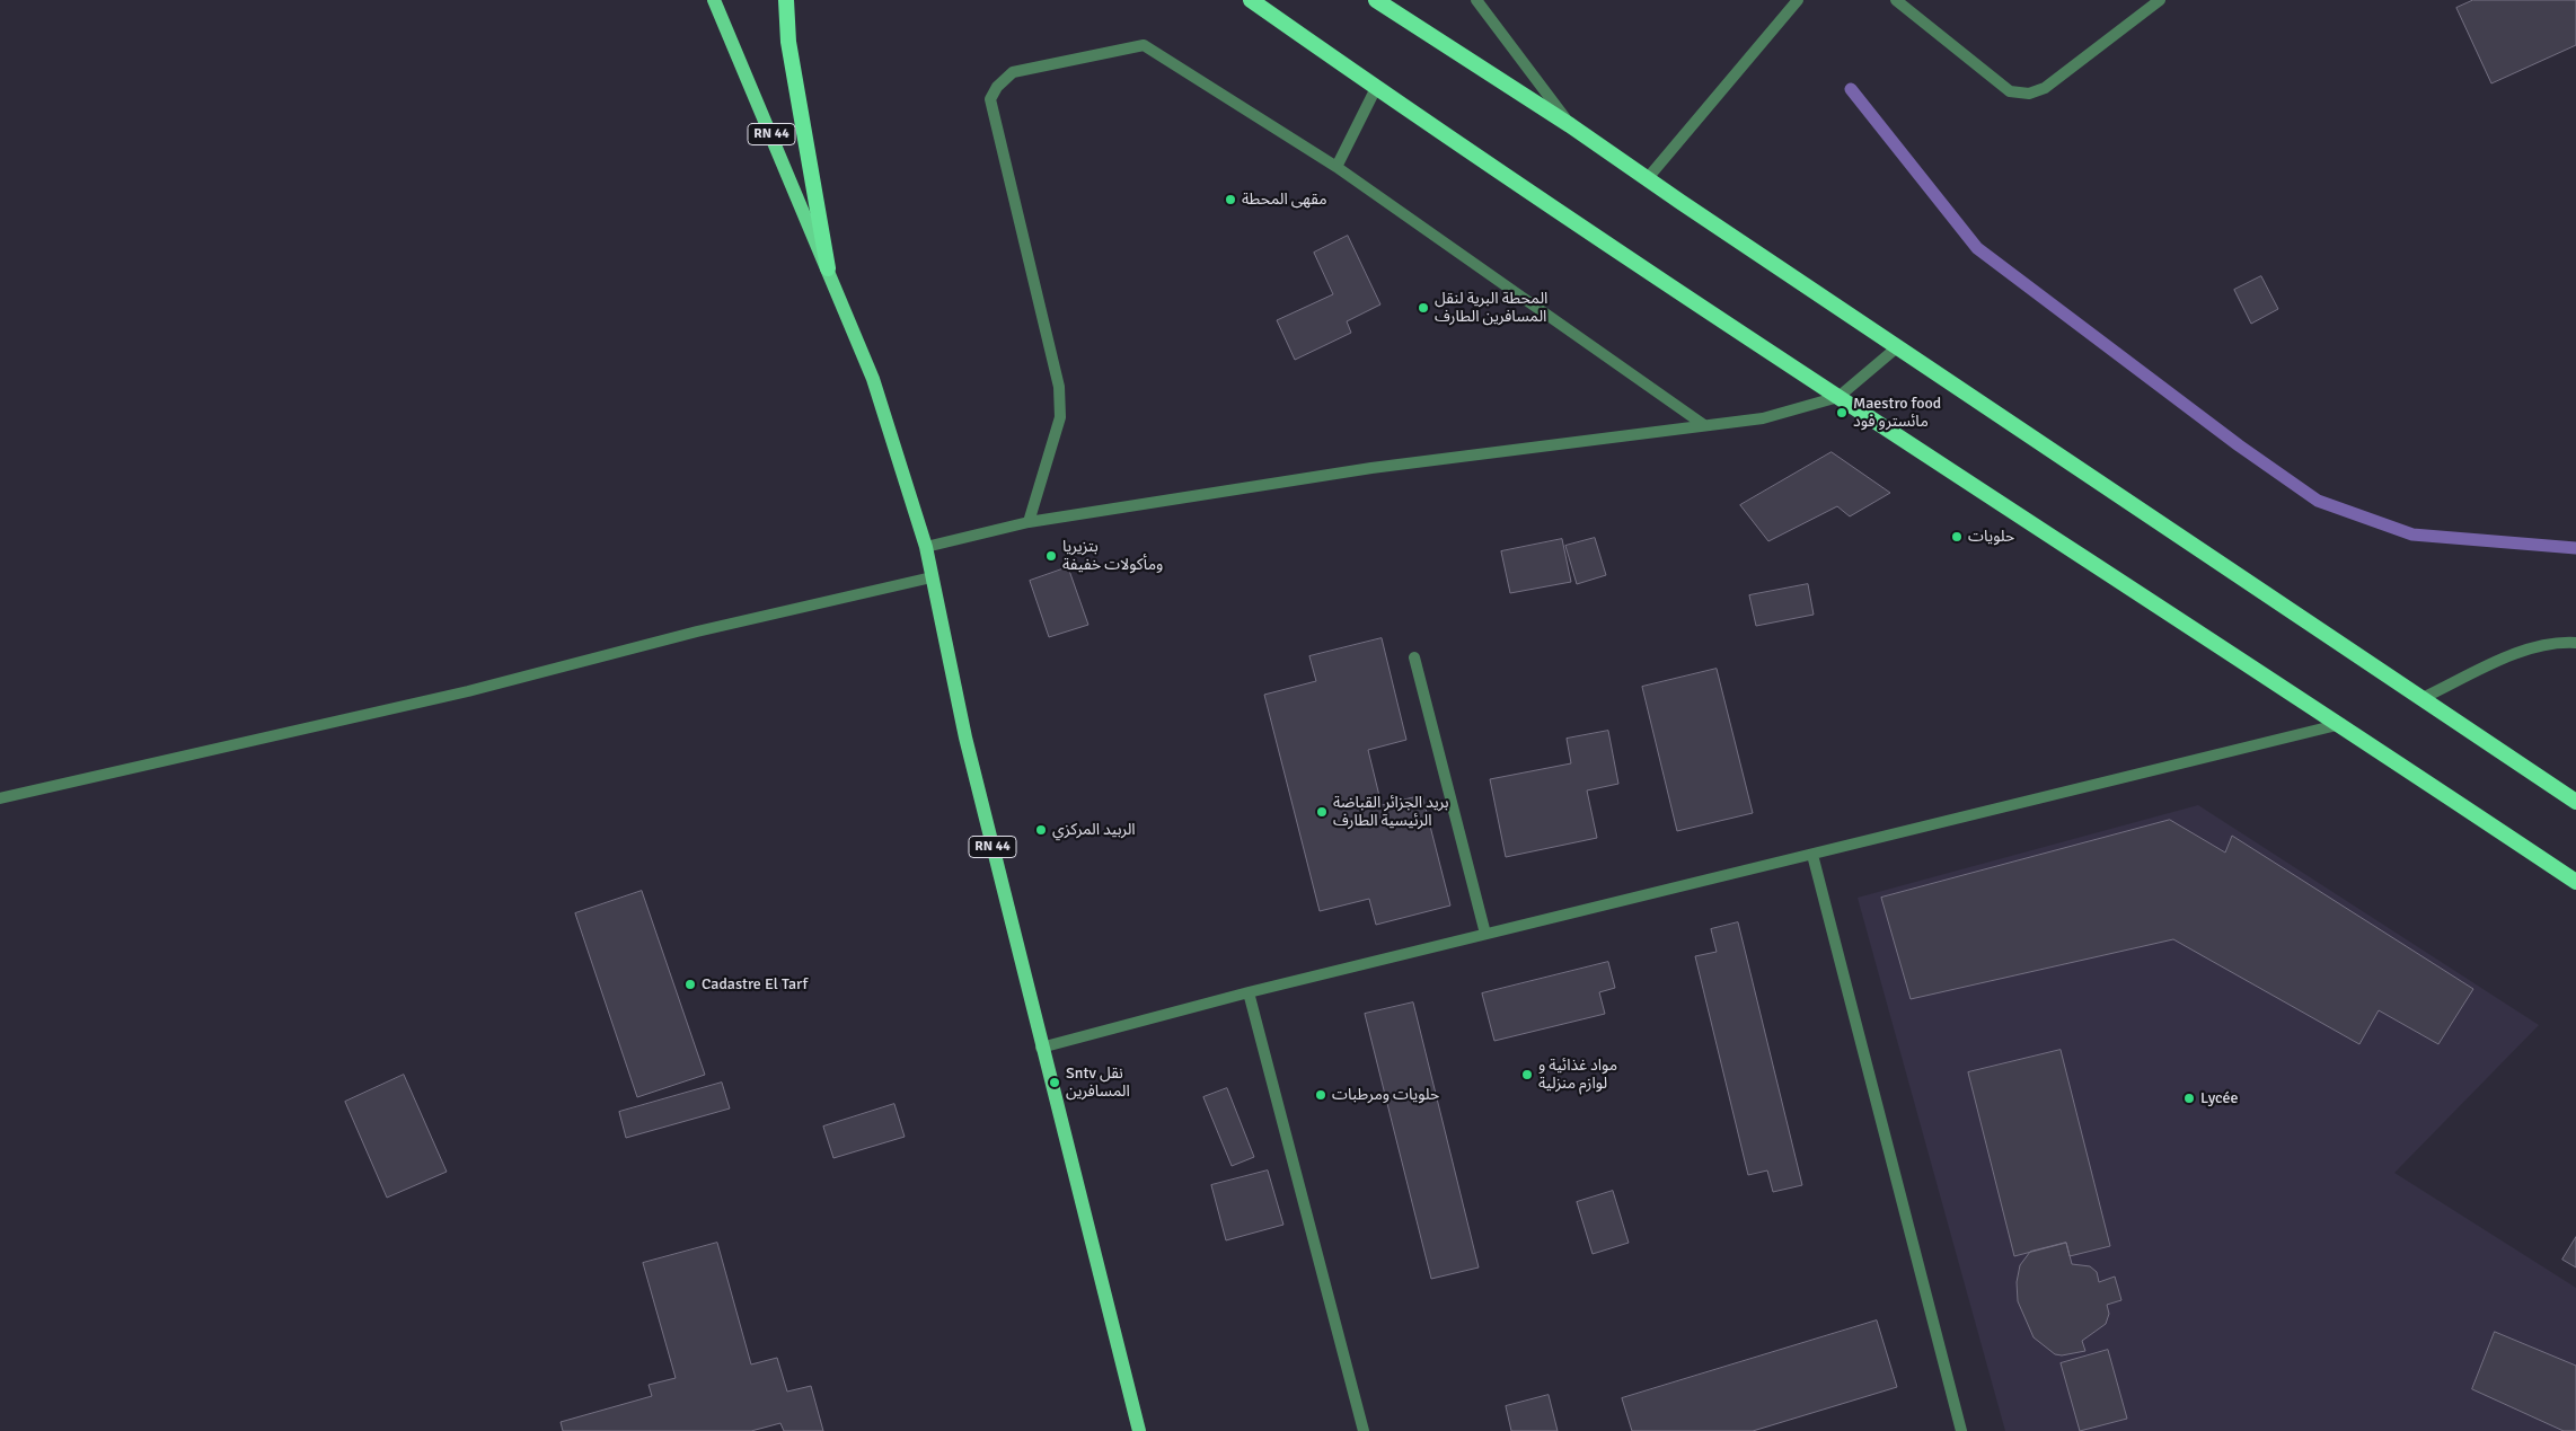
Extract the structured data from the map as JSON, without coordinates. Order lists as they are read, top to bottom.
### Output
{
  "streets": {
    "main road": ["RN 44"]
  },
  "places": [
    "مقهى المحطة",
    "المحطة البرية لنقل المسافرين الطارف",
    "Maestro food مائسترو فود",
    "حلويات",
    "بتزيريا ومأكولات خفيفة",
    "بريد الجزائر القباضة الرئيسية الطارف",
    "الربيد المركزي",
    "Cadastre El Tarf",
    "مواد غذائية و لوازم منزلية",
    "Sntv نقل المسافرين",
    "حلويات ومرطبات",
    "Lycée"
  ]
}
